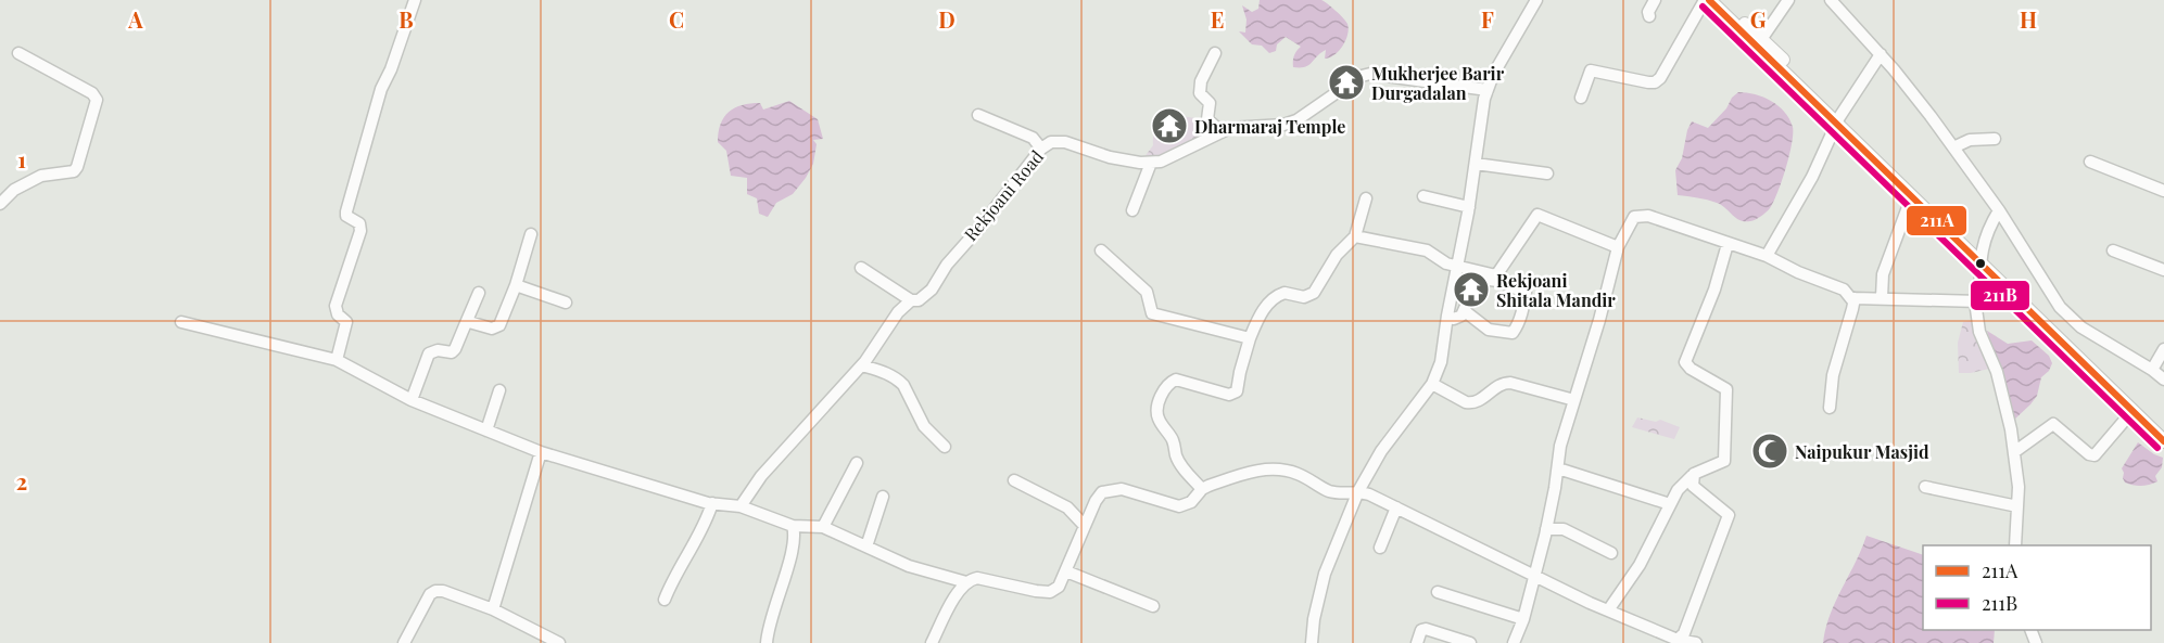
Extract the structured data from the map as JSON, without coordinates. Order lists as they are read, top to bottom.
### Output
{
  "streets": {
    "street": ["Rekjoani Road"]
  },
  "places": {
    "temple": ["Mukherjee Barir Durgadalan", "Dharmaraj Temple", "Rekjoani Shitala Mandir"],
    "mosque": ["Naipukur Masjid"]
  },
  "lines": ["transit line 211A", "transit line 211B"],
  "legend": ["211A", "211B"],
  "grid": {
    "columns": [
      "A",
      "B",
      "C",
      "D",
      "E",
      "F",
      "G",
      "H"
    ],
    "rows": ["1", "2"]
  }
}
